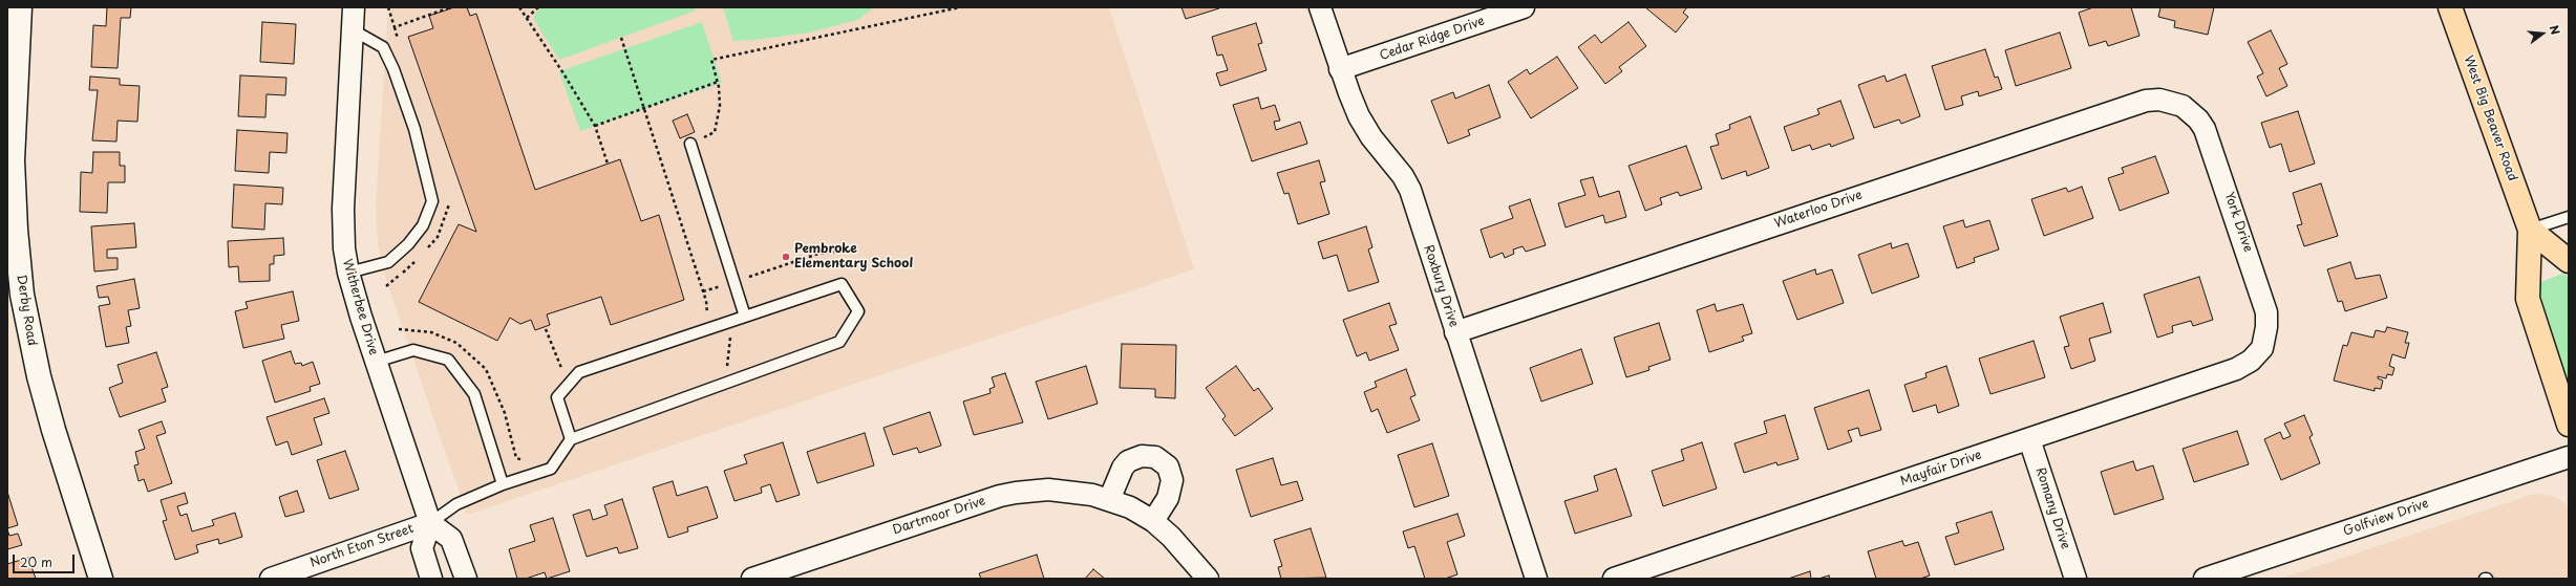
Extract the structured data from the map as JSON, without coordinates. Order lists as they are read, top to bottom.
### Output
{
  "streets": {
    "main road": ["West Big Beaver Road"],
    "street": [
      "Cedar Ridge Drive",
      "Waterloo Drive",
      "York Drive",
      "Roxbury Drive",
      "Witherbee Drive",
      "Derby Road",
      "Mayfair Drive",
      "Romany Drive",
      "Dartmoor Drive",
      "Golfview Drive",
      "North Eton Street"
    ]
  },
  "crossings": [
    ["Cedar Ridge Drive", "Roxbury Drive"],
    ["Waterloo Drive", "York Drive"],
    ["Waterloo Drive", "Roxbury Drive"],
    ["York Drive", "Mayfair Drive"],
    ["Witherbee Drive", "North Eton Street"],
    ["Mayfair Drive", "Romany Drive"]
  ],
  "places": ["Pembroke Elementary School"],
  "scale_bar": "20 m",
  "north": "right"
}
